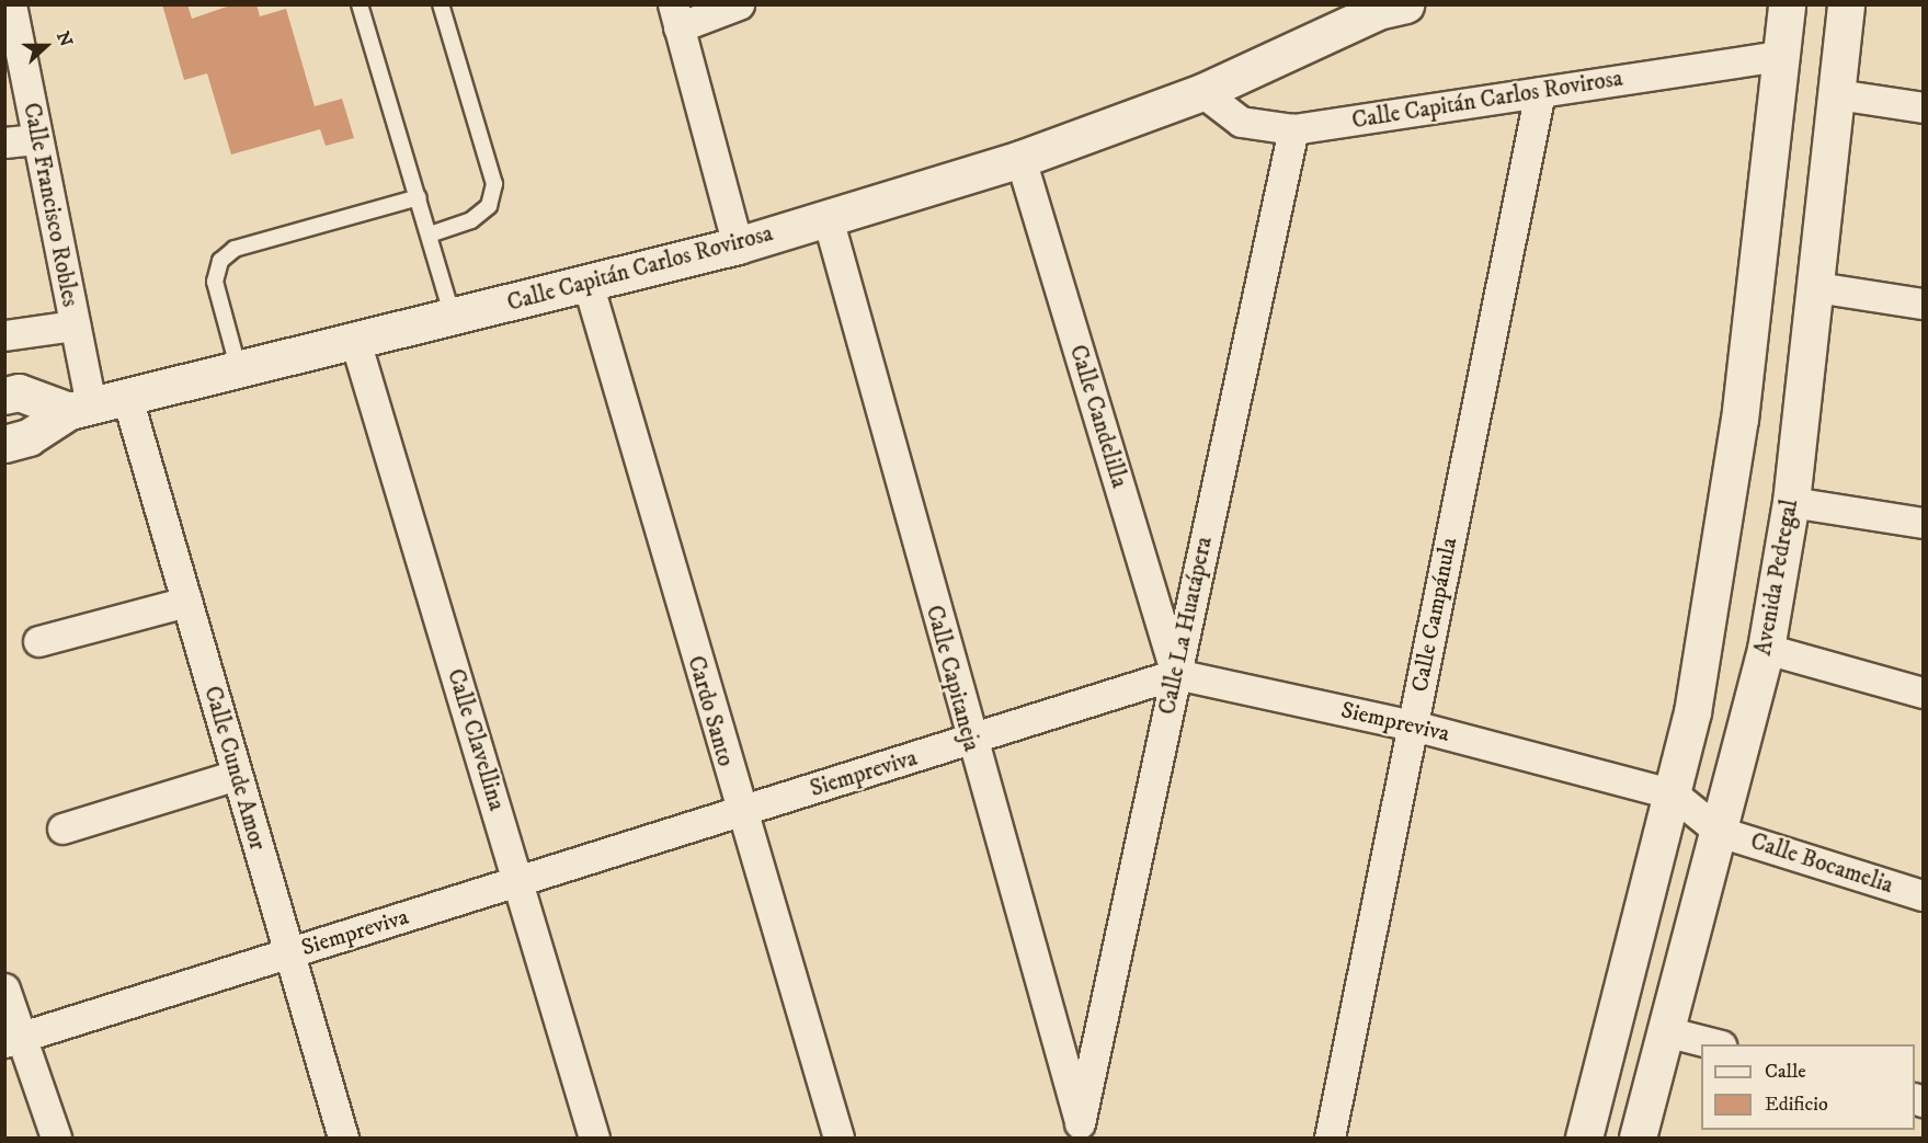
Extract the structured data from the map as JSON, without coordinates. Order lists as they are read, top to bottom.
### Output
{
  "streets": {
    "street": [
      "Calle Capitán Carlos Rovirosa",
      "Calle Francisco Robles",
      "Calle Candelilla",
      "Avenida Pedregal",
      "Calle Campánula",
      "Calle La Huatápera",
      "Calle Capitaneja",
      "Cardo Santo",
      "Siempreviva",
      "Calle Clavellina",
      "Calle Cunde Amor",
      "Calle Bocamelia"
    ]
  },
  "crossings": [
    ["Calle Capitán Carlos Rovirosa", "Calle Francisco Robles"],
    ["Calle Capitán Carlos Rovirosa", "Calle Candelilla"],
    ["Calle Capitán Carlos Rovirosa", "Calle Campánula"],
    ["Calle Capitán Carlos Rovirosa", "Calle La Huatápera"],
    ["Calle Capitán Carlos Rovirosa", "Calle Capitaneja"],
    ["Calle Capitán Carlos Rovirosa", "Cardo Santo"],
    ["Calle Capitán Carlos Rovirosa", "Calle Clavellina"],
    ["Calle Capitán Carlos Rovirosa", "Calle Cunde Amor"],
    ["Calle Candelilla", "Calle La Huatápera"],
    ["Calle Candelilla", "Siempreviva"],
    ["Avenida Pedregal", "Siempreviva"],
    ["Avenida Pedregal", "Calle Bocamelia"],
    ["Calle Campánula", "Siempreviva"],
    ["Calle La Huatápera", "Calle Capitaneja"],
    ["Calle La Huatápera", "Siempreviva"],
    ["Calle Capitaneja", "Siempreviva"],
    ["Cardo Santo", "Siempreviva"],
    ["Siempreviva", "Calle Clavellina"],
    ["Siempreviva", "Calle Cunde Amor"],
    ["Siempreviva", "Calle Bocamelia"]
  ],
  "legend": ["Calle", "Edificio"],
  "north": "right"
}
